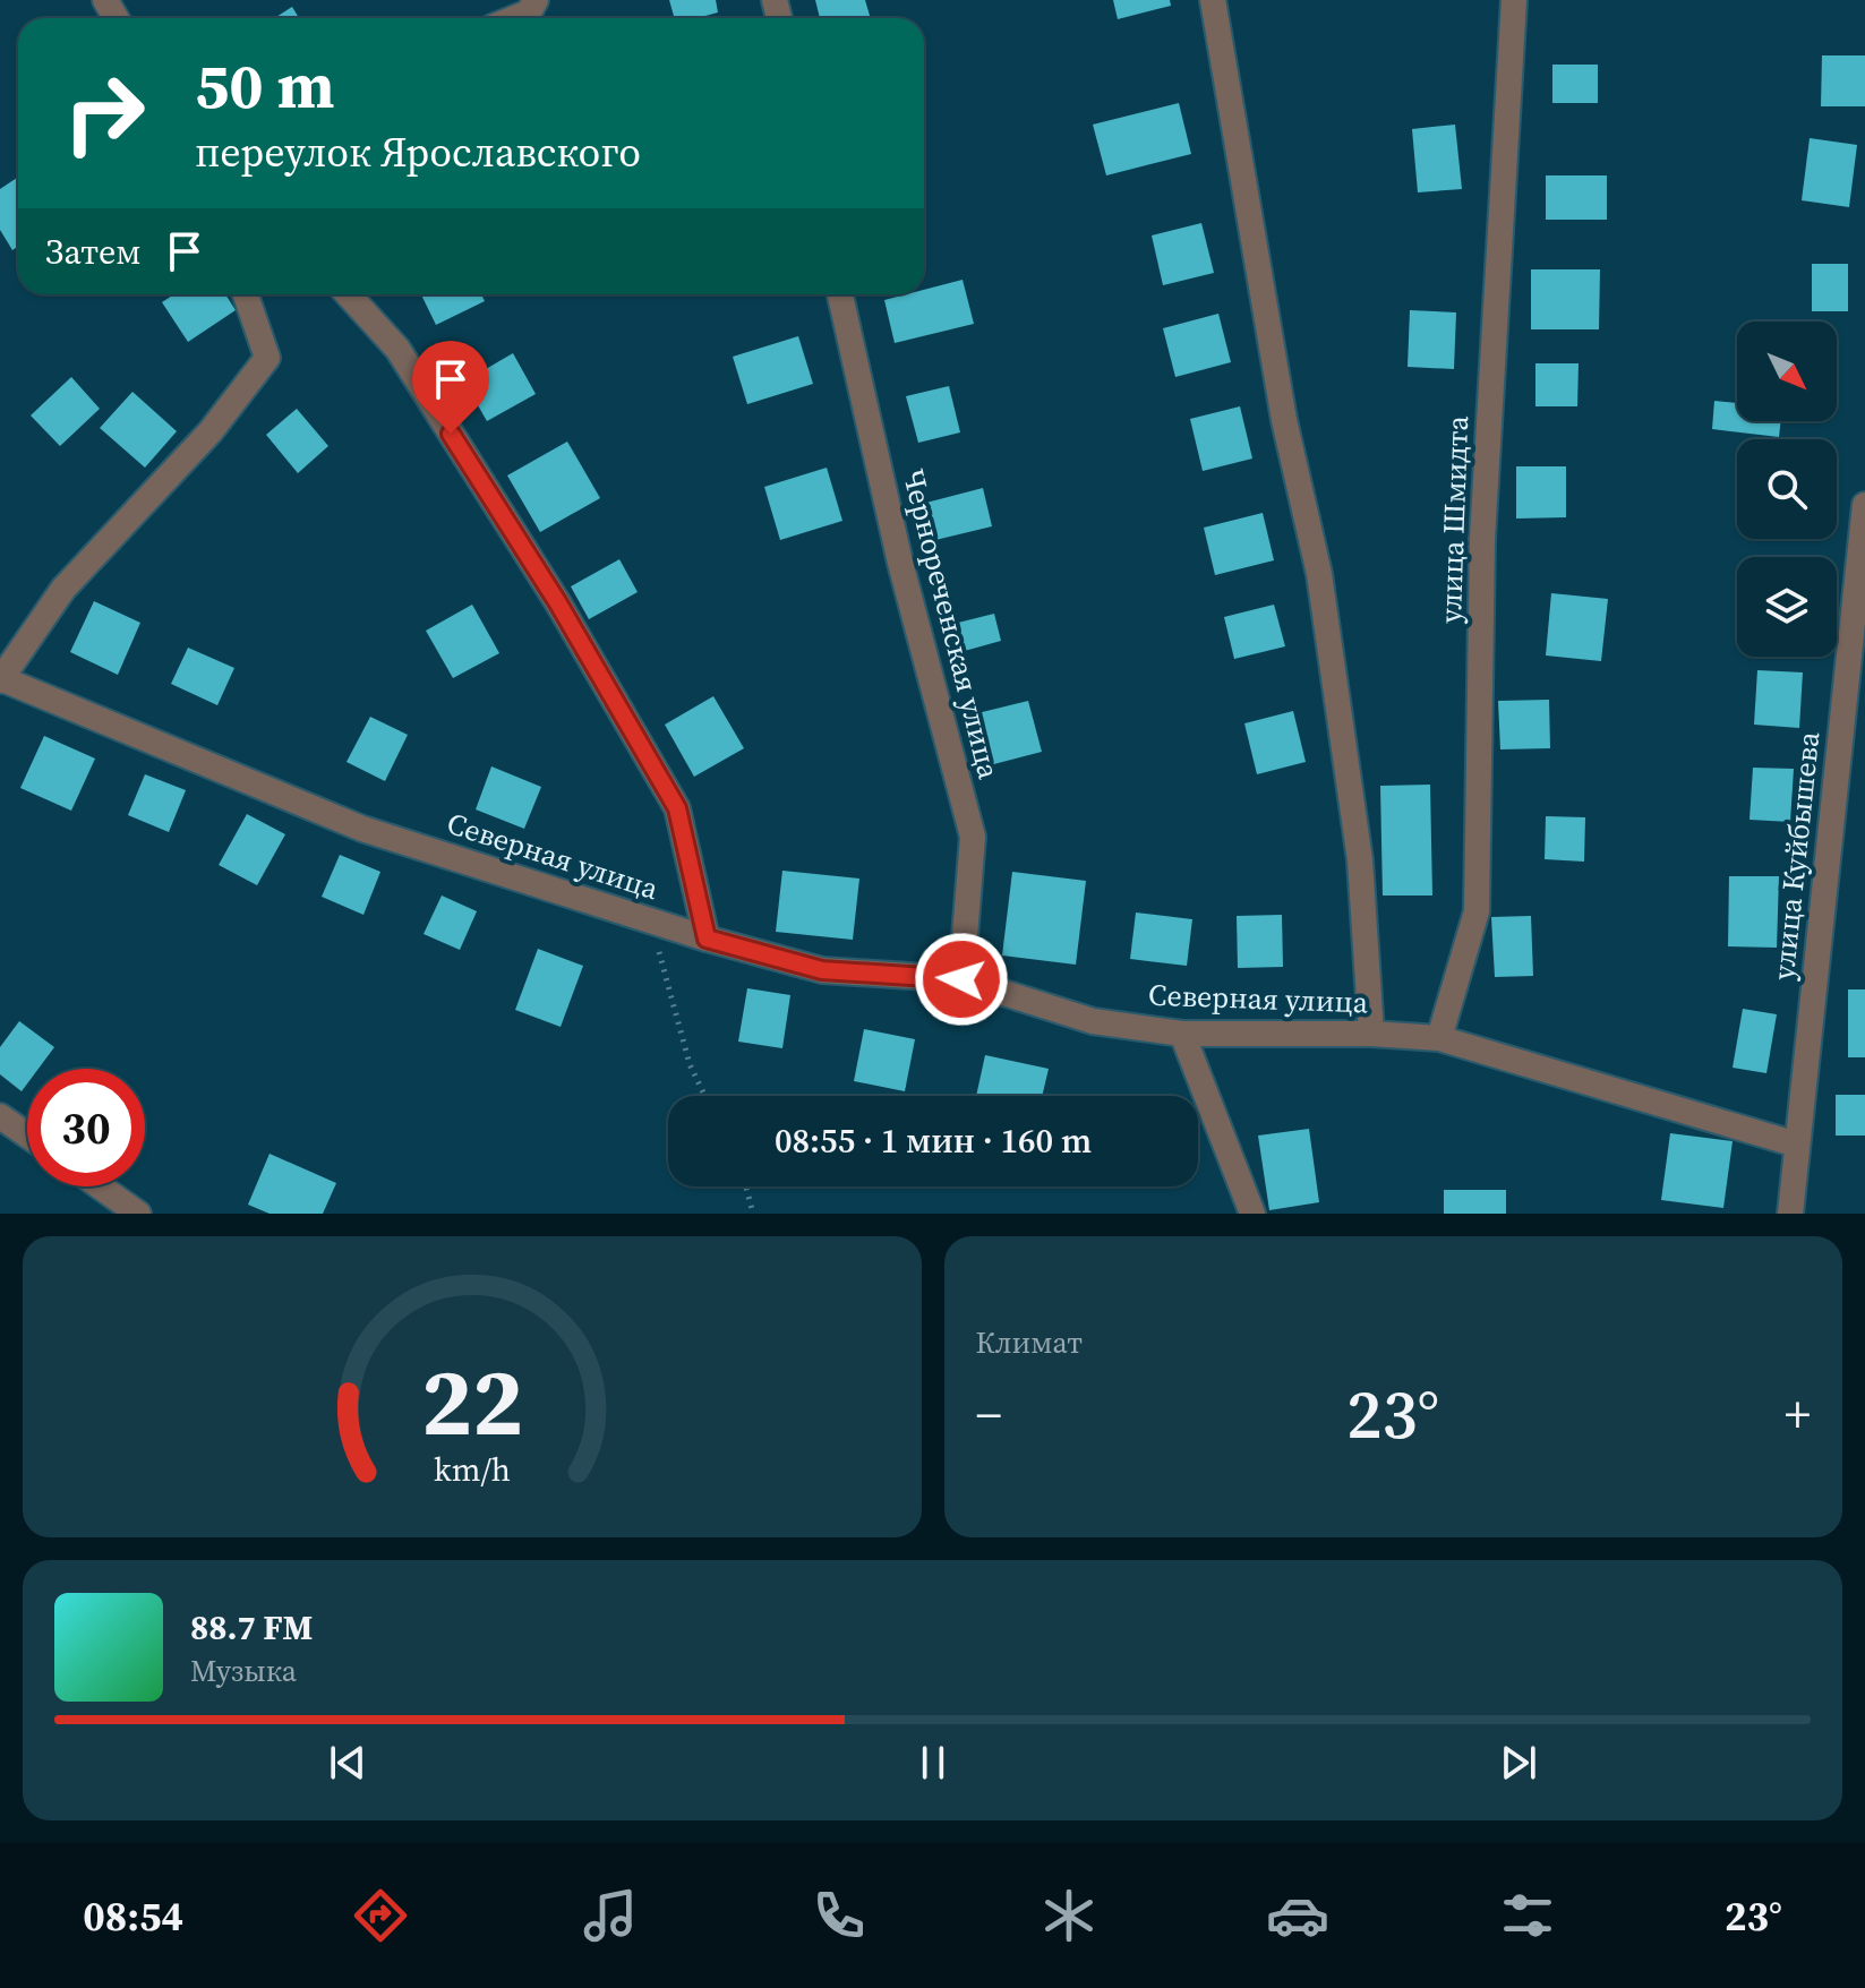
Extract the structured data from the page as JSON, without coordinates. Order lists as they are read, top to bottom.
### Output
{
  "streets": {
    "street": [
      "улица Шмидта",
      "Чернореченская улица",
      "Северная улица",
      "улица Куйбышева"
    ]
  },
  "crossings": [
    ["улица Шмидта", "Северная улица"],
    ["Чернореченская улица", "Северная улица"],
    ["Северная улица", "улица Куйбышева"]
  ],
  "north": "bottom right",
  "page": {
    "turn": ["50 m", "переулок Ярославского"],
    "then": "Затем",
    "limit": "30",
    "trip": "08:55 · 1 мин · 160 m",
    "tile": "Климат",
    "heat": ["−", "23°", "+"],
    "song": ["88.7 FM", "Музыка"],
    "tabs": ["08:54", "23°"],
    "gauge": ["22", "km/h"]
  }
}
